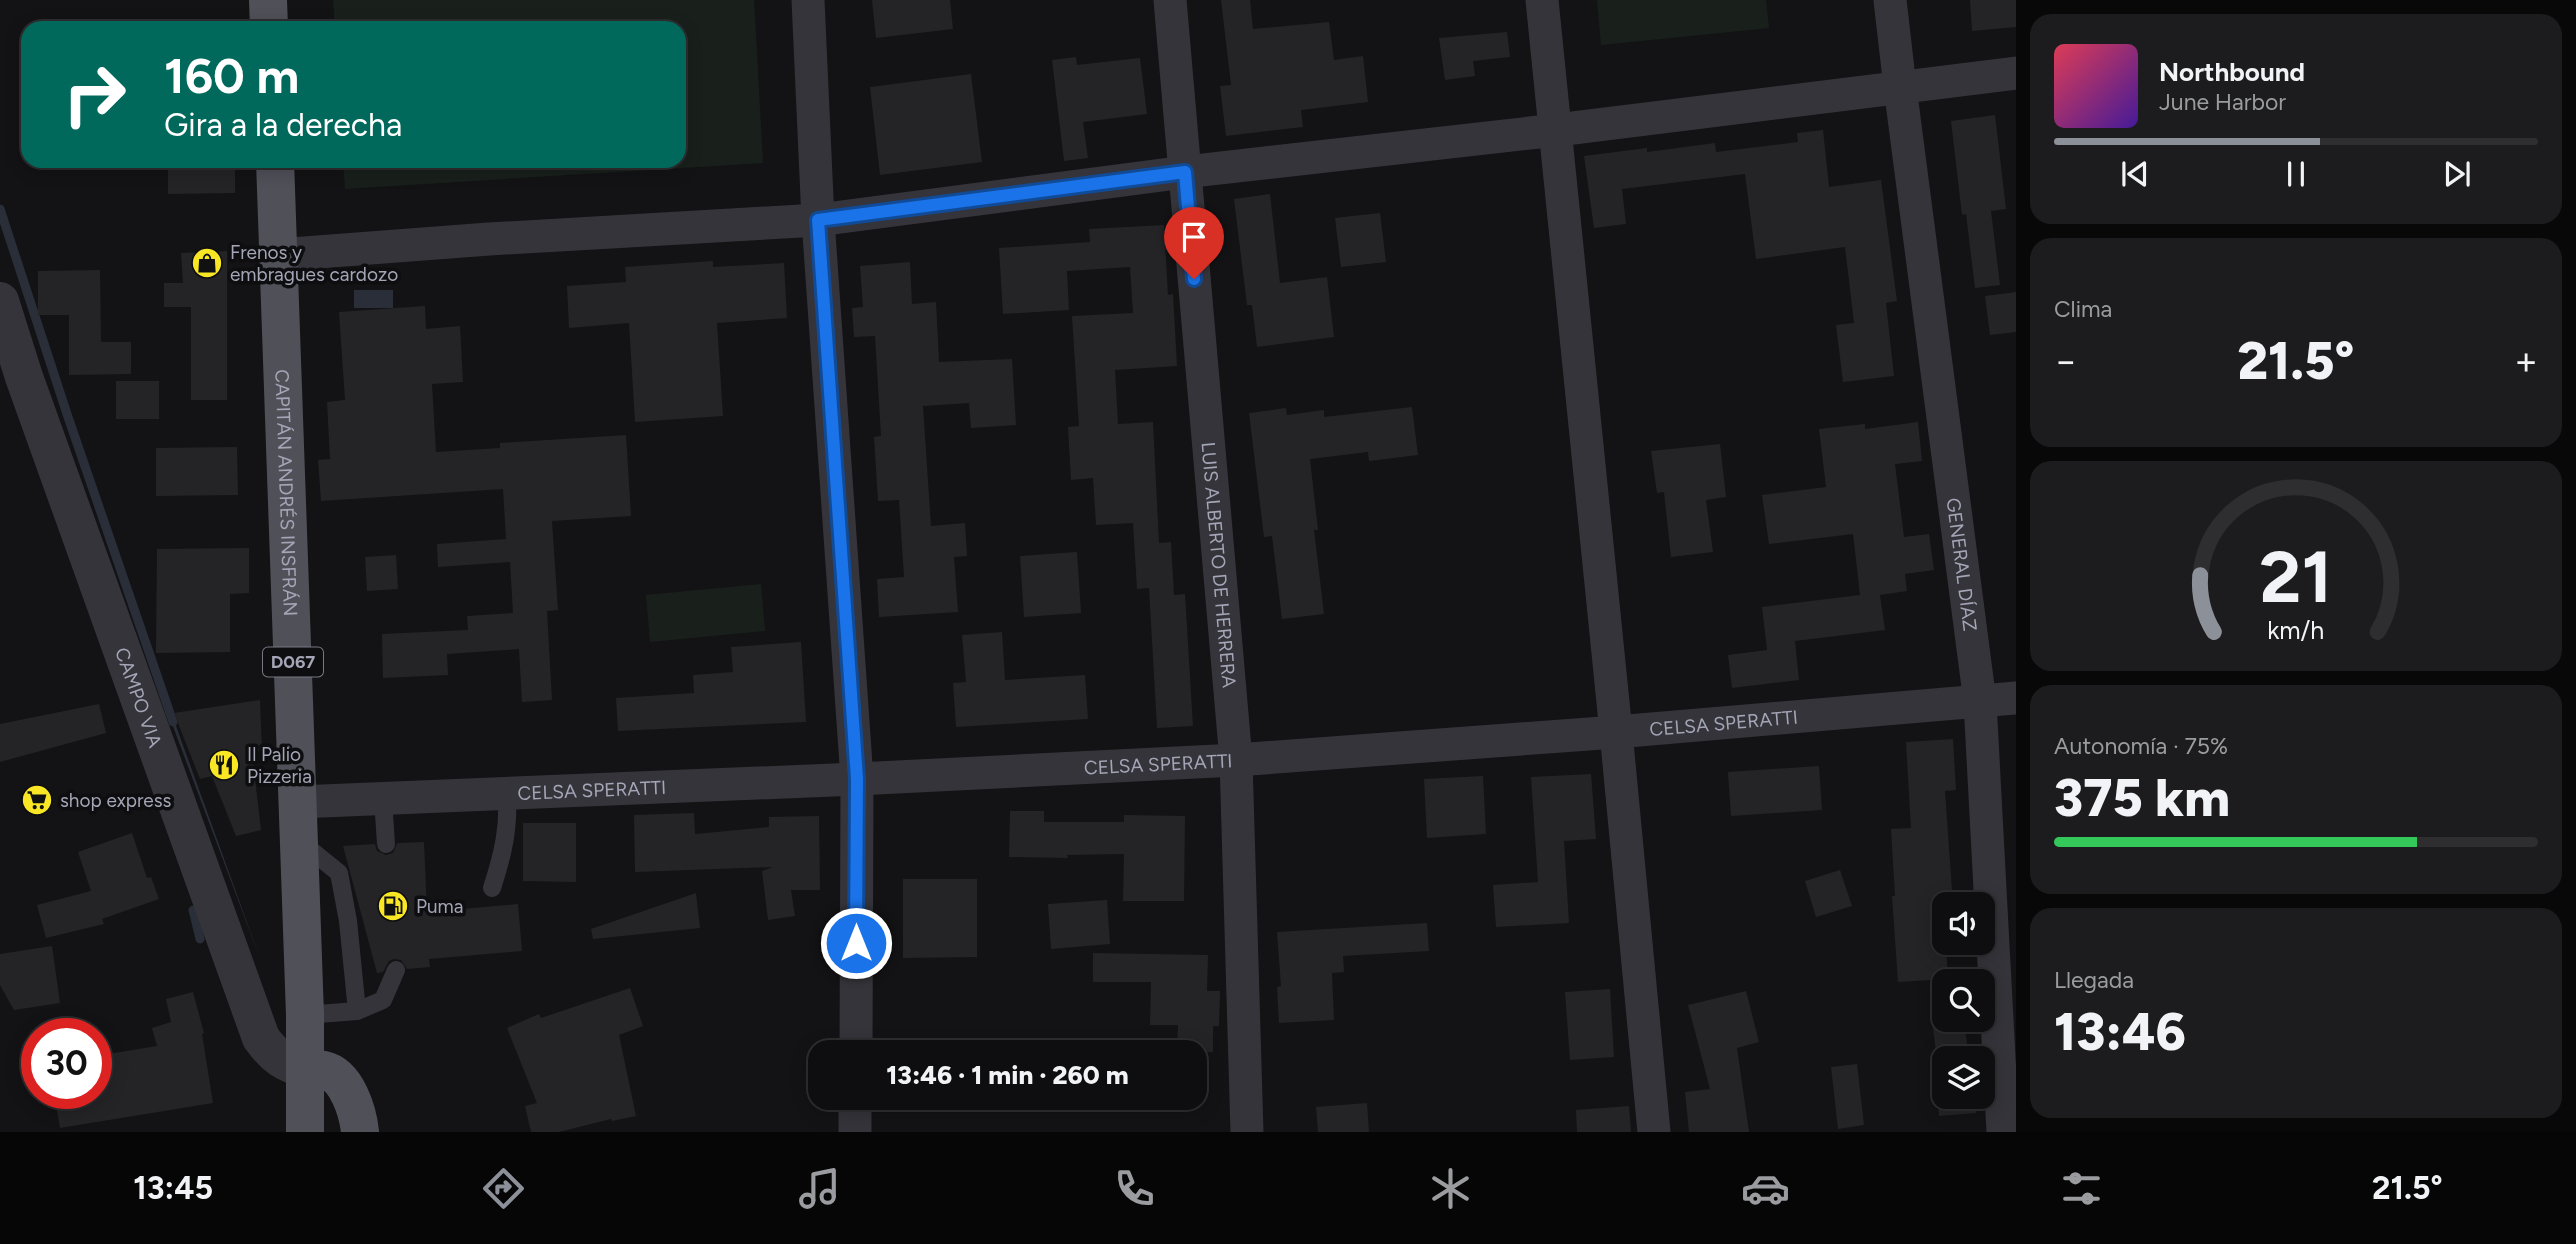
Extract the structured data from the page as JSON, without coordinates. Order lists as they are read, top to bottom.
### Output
{
  "streets": {
    "main road": ["CAPITÁN ANDRÉS INSFRÁN", "D067"],
    "street": [
      "LUIS ALBERTO DE HERRERA",
      "GENERAL DÍAZ",
      "CAMPO VIA",
      "CELSA SPERATTI"
    ]
  },
  "crossings": [
    ["CAPITÁN ANDRÉS INSFRÁN", "D067"],
    ["CAPITÁN ANDRÉS INSFRÁN", "CAMPO VIA"],
    ["CAPITÁN ANDRÉS INSFRÁN", "CELSA SPERATTI"],
    ["LUIS ALBERTO DE HERRERA", "CELSA SPERATTI"],
    ["GENERAL DÍAZ", "CELSA SPERATTI"],
    ["D067", "CAMPO VIA"]
  ],
  "places": {
    "shop": ["Frenos y embragues cardozo"],
    "restaurant": ["Il Palio Pizzeria"],
    "supermarket": ["shop express"],
    "fuel station": ["Puma"]
  },
  "page": {
    "turn": ["160 m", "Gira a la derecha"],
    "song": ["Northbound", "June Harbor"],
    "tile": [
      "Clima",
      ["Autonomía · 75%", "375 km"],
      ["Llegada", "13:46"]
    ],
    "heat": ["−", "21.5°", "+"],
    "limit": "30",
    "trip": "13:46 · 1 min · 260 m",
    "tabs": ["13:45", "21.5°"],
    "gauge": ["21", "km/h"]
  }
}
